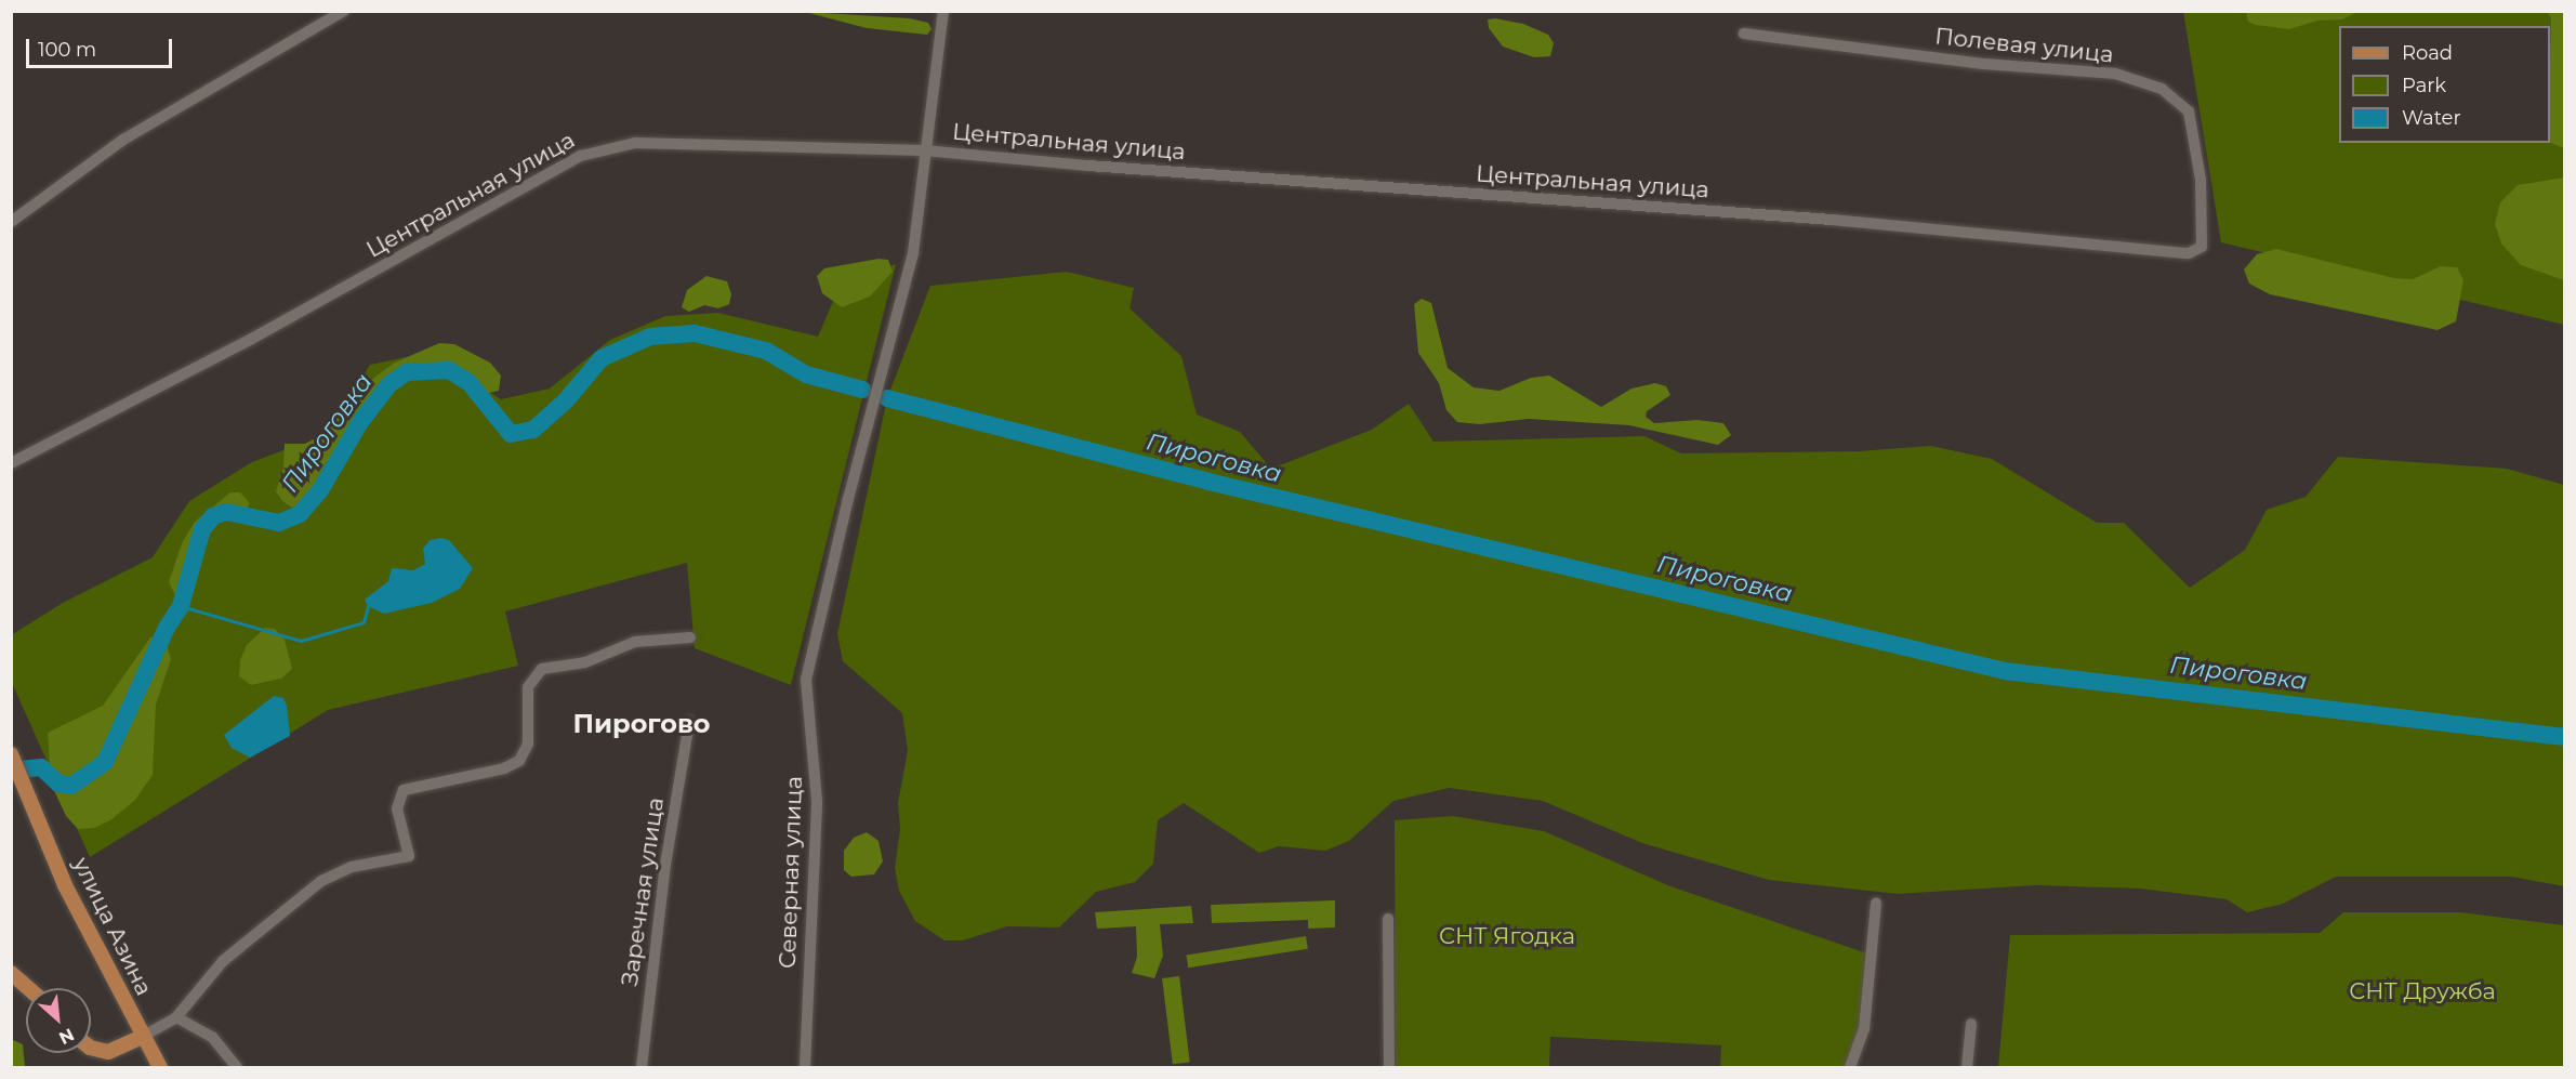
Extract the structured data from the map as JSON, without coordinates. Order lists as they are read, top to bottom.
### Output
{
  "streets": {
    "main road": ["улица Азина"],
    "street": [
      "Полевая улица",
      "Центральная улица",
      "Северная улица",
      "Заречная улица"
    ]
  },
  "crossings": [
    ["Полевая улица", "Центральная улица"],
    ["Центральная улица", "Северная улица"]
  ],
  "districts": ["Пирогово"],
  "water": ["Пироговка"],
  "parks": ["СНТ Ягодка", "СНТ Дружба"],
  "legend": ["Road", "Park", "Water"],
  "scale_bar": "100 m",
  "north": "bottom right"
}
